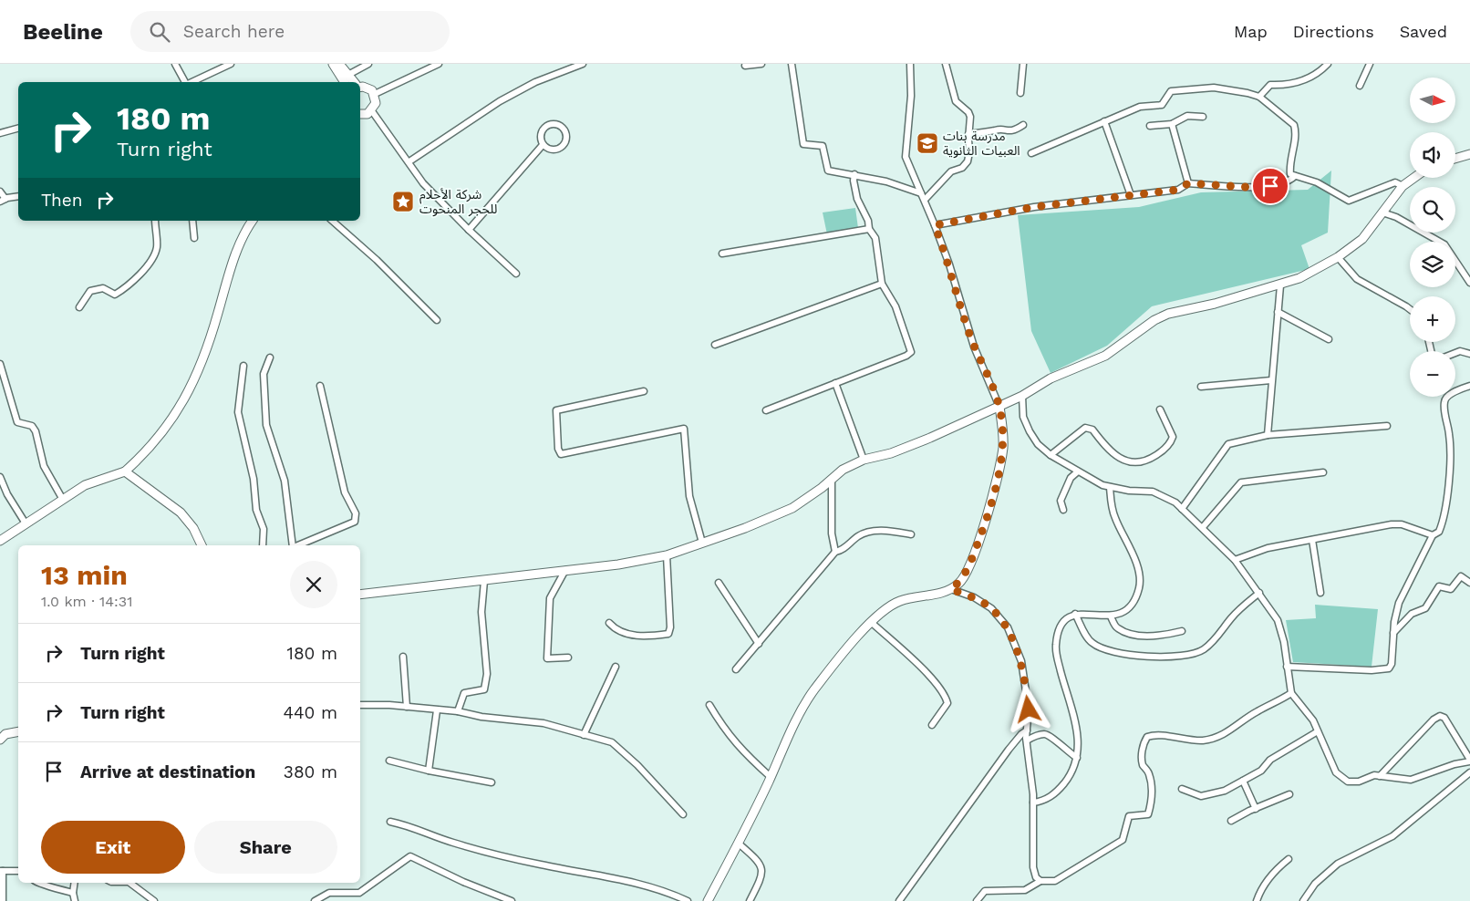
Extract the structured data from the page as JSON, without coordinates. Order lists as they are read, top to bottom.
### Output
{
  "places": {
    "school or university": ["مدرسة بنات العبيات الثانوية"],
    "place": ["شركة الأحلام للحجر المنحوت"]
  },
  "north": "right",
  "page": {
    "header": "Beeline",
    "search": "Search here",
    "nav": ["Map", "Directions", "Saved"],
    "map_buttons": ["+", "−"],
    "turn": ["180 m", "Turn right"],
    "then": "Then",
    "heading": ["13 min", "1.0 km · 14:31"],
    "list": [
      {
        "name": "Turn right",
        "value": "180 m"
      },
      {
        "name": "Turn right",
        "value": "440 m"
      },
      {
        "name": "Arrive at destination",
        "value": "380 m"
      }
    ],
    "buttons": ["Exit", "Share"]
  }
}
